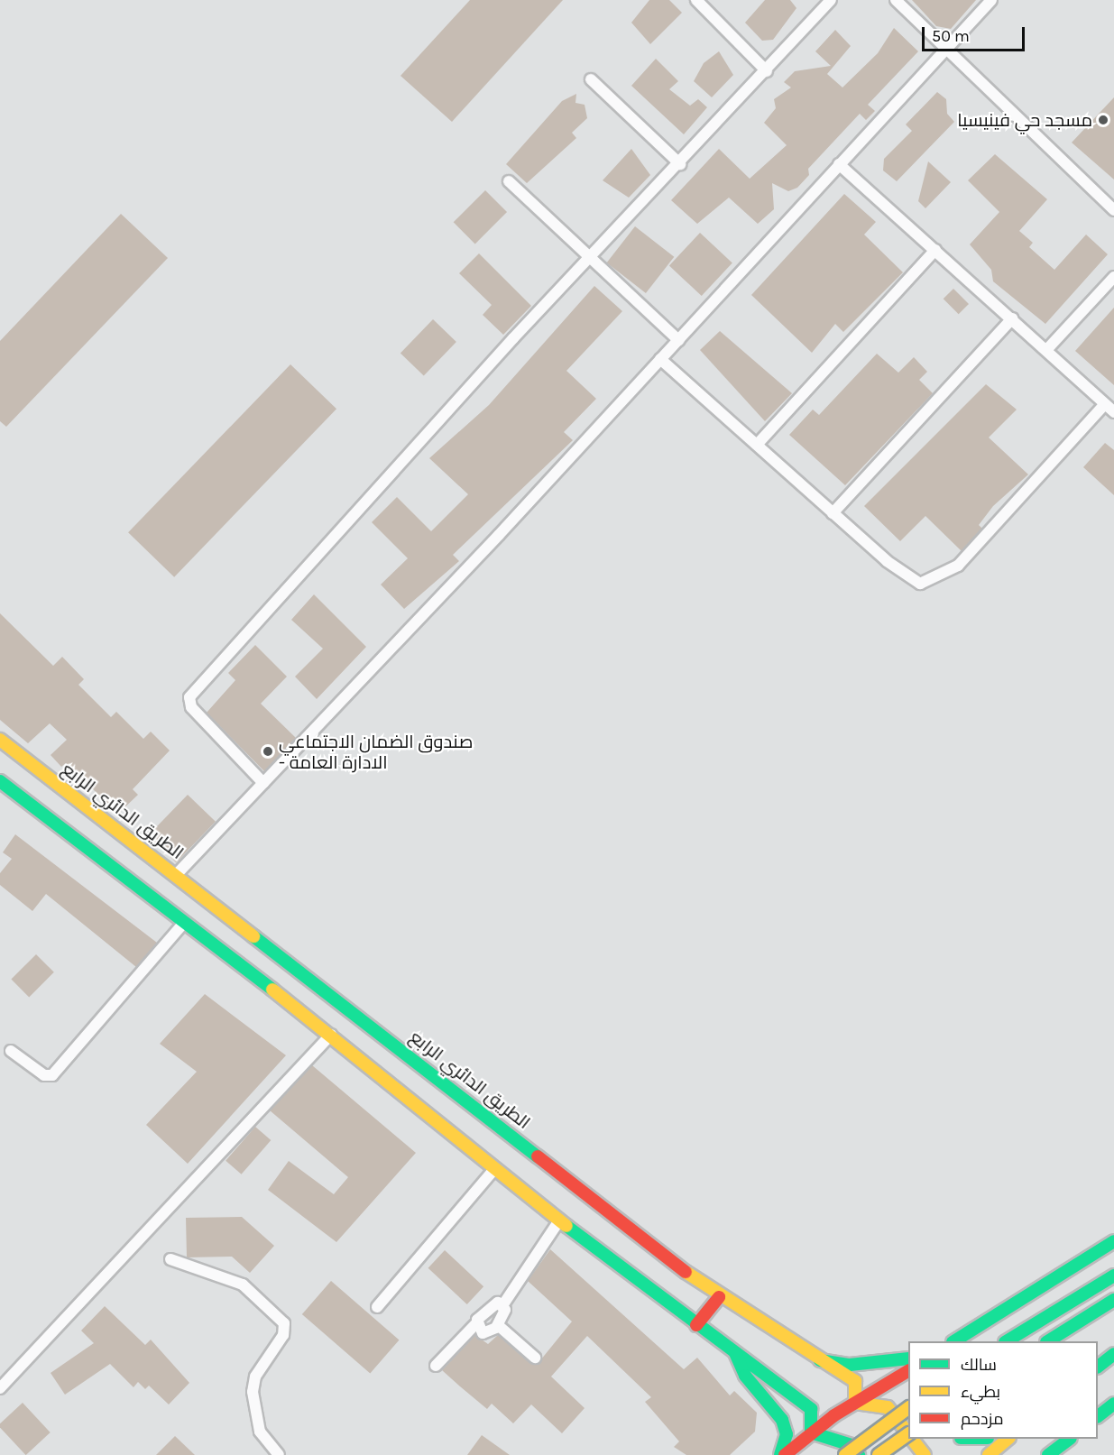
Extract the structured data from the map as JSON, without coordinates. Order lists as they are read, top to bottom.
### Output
{
  "streets": {
    "main road": ["الطريق الدائري الرابع"]
  },
  "places": ["مسجد حي فينيسيا", "صندوق الضمان الاجتماعي - الادارة العامة"],
  "legend": ["سالك", "بطيء", "مزدحم"],
  "scale_bar": "50 m"
}
